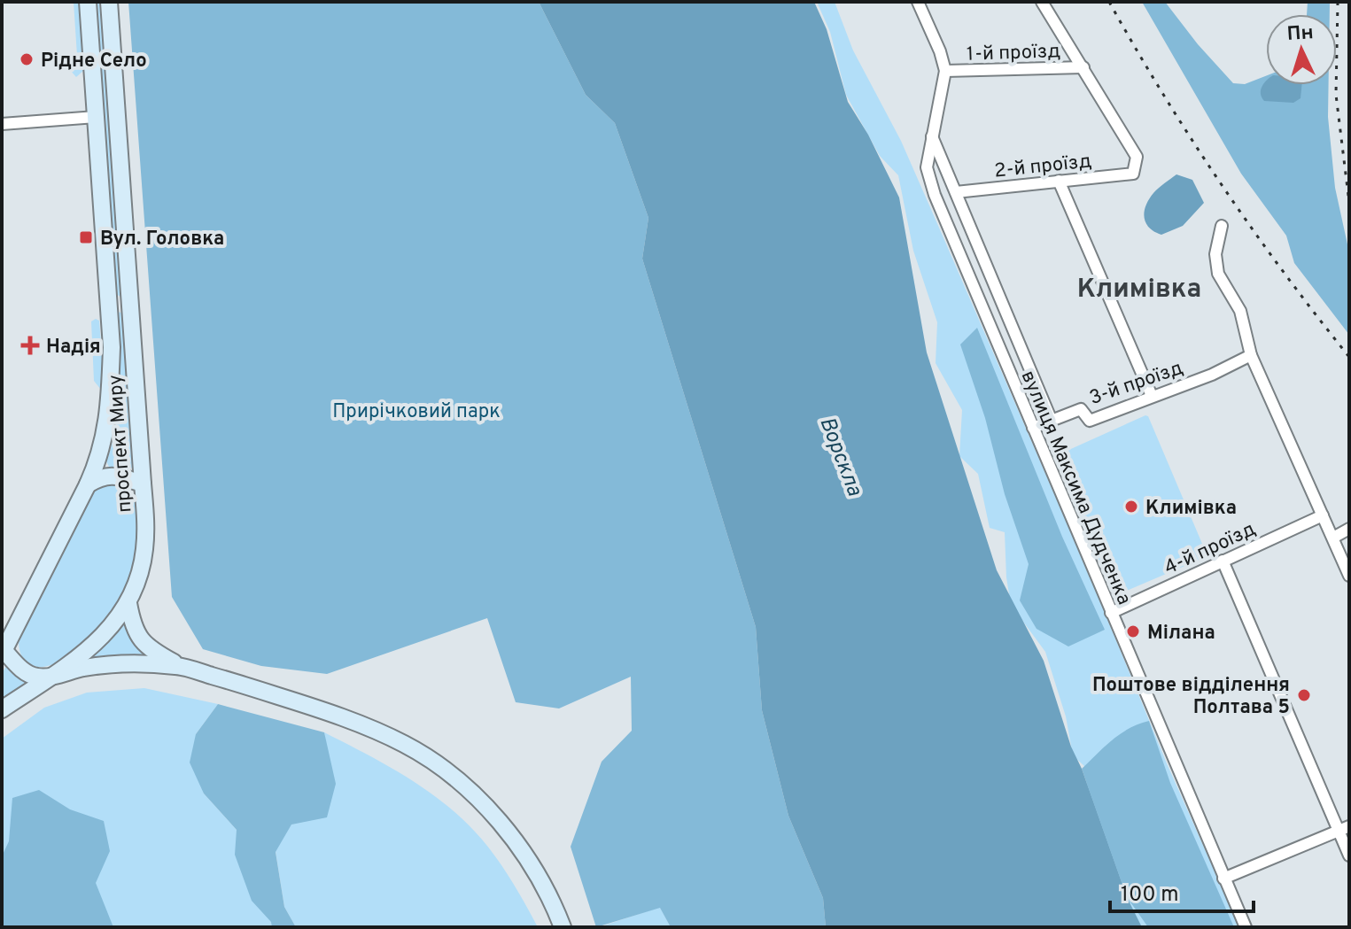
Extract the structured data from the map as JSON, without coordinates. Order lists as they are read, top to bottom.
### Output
{
  "streets": {
    "main road": ["проспект Миру"],
    "street": [
      "1-й проїзд",
      "2-й проїзд",
      "3-й проїзд",
      "вулиця Максима Дудченка",
      "4-й проїзд"
    ]
  },
  "crossings": [
    ["1-й проїзд", "2-й проїзд"],
    ["1-й проїзд", "вулиця Максима Дудченка"],
    ["2-й проїзд", "вулиця Максима Дудченка"],
    ["3-й проїзд", "вулиця Максима Дудченка"],
    ["вулиця Максима Дудченка", "4-й проїзд"]
  ],
  "districts": ["Климівка"],
  "water": ["Ворскла"],
  "parks": ["Прирічковий парк"],
  "places": {
    "other": [
      "Рідне Село",
      "Климівка",
      "Мілана",
      "Поштове відділення Полтава 5"
    ],
    "transit": ["Вул. Головка"],
    "health": ["Надія"]
  },
  "scale_bar": "100 m",
  "north": "top"
}
